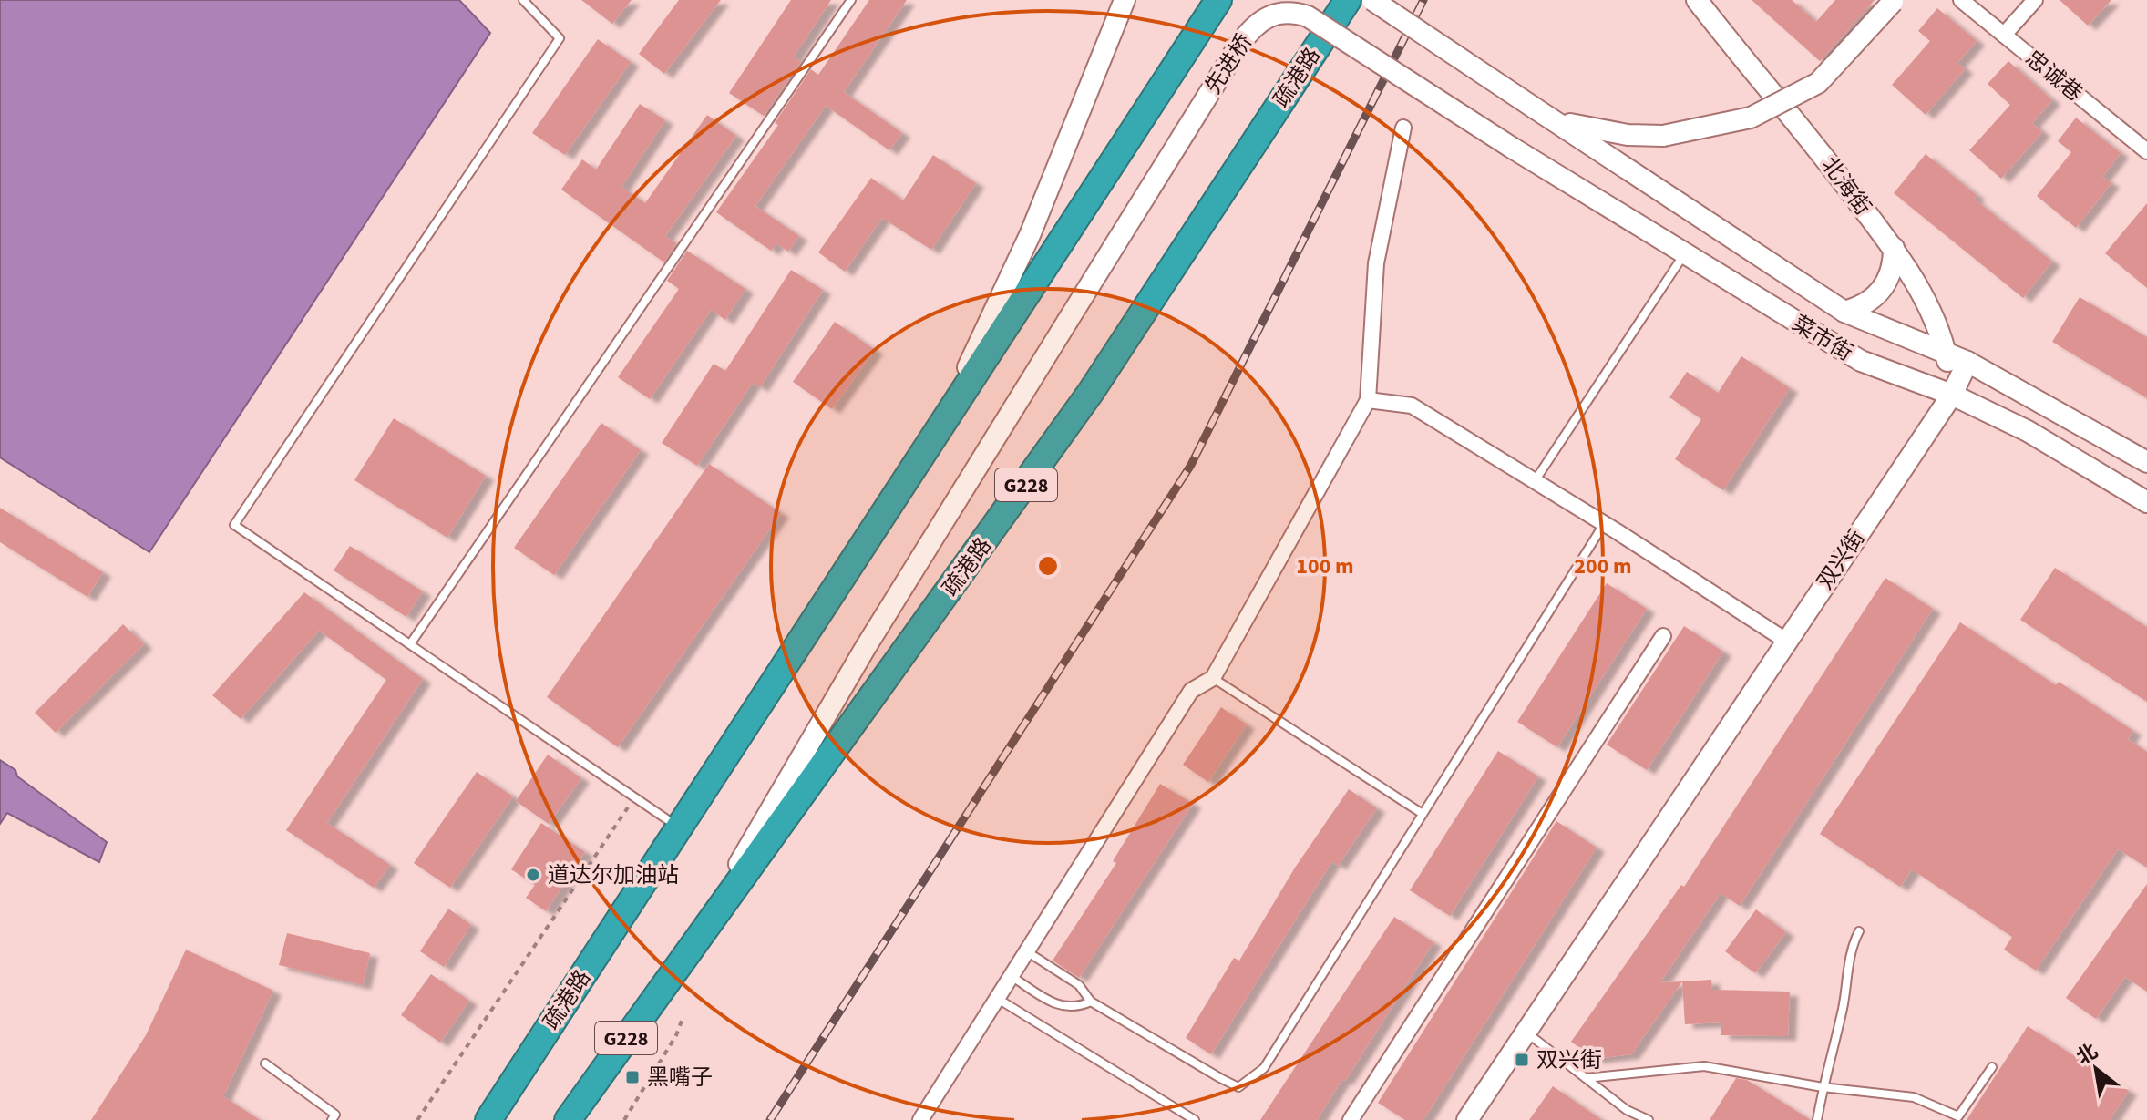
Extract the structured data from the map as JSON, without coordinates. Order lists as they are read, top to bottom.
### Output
{
  "streets": {
    "highway": ["疏港路", "G228"],
    "main road": [
      "先进桥",
      "北海街",
      "菜市街",
      "双兴街"
    ],
    "street": ["忠诚巷"]
  },
  "crossings": [
    ["先进桥", "疏港路"],
    ["先进桥", "菜市街"],
    ["北海街", "菜市街"],
    ["北海街", "双兴街"],
    ["菜市街", "双兴街"]
  ],
  "places": {
    "other": ["道达尔加油站"],
    "transit": ["双兴街", "黑嘴子"]
  },
  "north": "top left",
  "rings": ["100 m", "200 m"]
}
